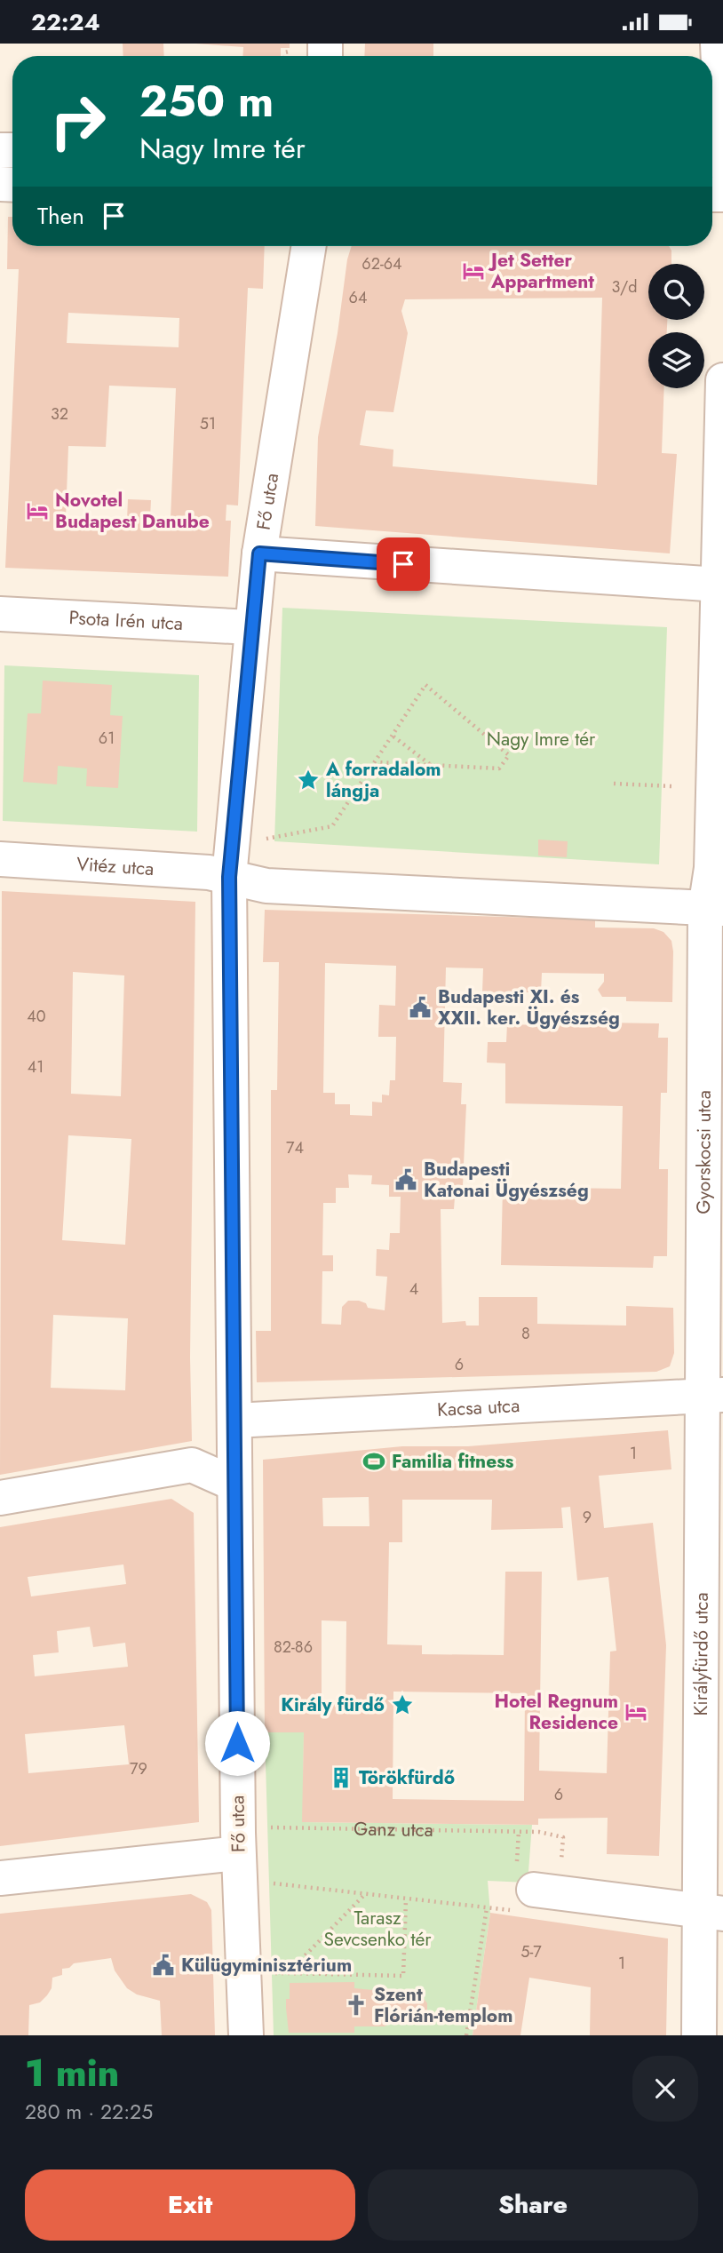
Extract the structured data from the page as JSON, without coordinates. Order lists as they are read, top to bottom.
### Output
{
  "streets": {
    "street": [
      "Fő utca",
      "Psota Irén utca",
      "Vitéz utca",
      "Gyorskocsi utca",
      "Kacsa utca",
      "Királyfürdő utca"
    ],
    "path": ["Ganz utca"]
  },
  "crossings": [
    ["Fő utca", "Psota Irén utca"],
    ["Fő utca", "Vitéz utca"],
    ["Fő utca", "Kacsa utca"],
    ["Gyorskocsi utca", "Kacsa utca"],
    ["Gyorskocsi utca", "Királyfürdő utca"],
    ["Kacsa utca", "Királyfürdő utca"]
  ],
  "parks": ["Nagy Imre tér", "Tarasz Sevcsenko tér"],
  "places": {
    "hotel": ["Jet Setter Appartment", "Novotel Budapest Danube", "Hotel Regnum Residence"],
    "place": ["A forradalom lángja", "Király fürdő"],
    "public building": ["Budapesti XI. és XXII. ker. Ügyészség", "Budapesti Katonai Ügyészség", "Külügyminisztérium"],
    "sports": ["Familia fitness"],
    "building": ["Törökfürdő"],
    "church": ["Szent Flórián-templom"]
  },
  "house_numbers": [
    "62-64",
    "3/d",
    "64",
    "32",
    "51",
    "61",
    "40",
    "41",
    "74",
    "4",
    "8",
    "6",
    "1",
    "9",
    "82-86",
    "79",
    "6",
    "5-7",
    "1"
  ],
  "page": {
    "status": "22:24",
    "turn": ["250 m", "Nagy Imre tér"],
    "then": "Then",
    "heading": ["1 min", "280 m · 22:25"],
    "buttons": ["Exit", "Share"]
  }
}
